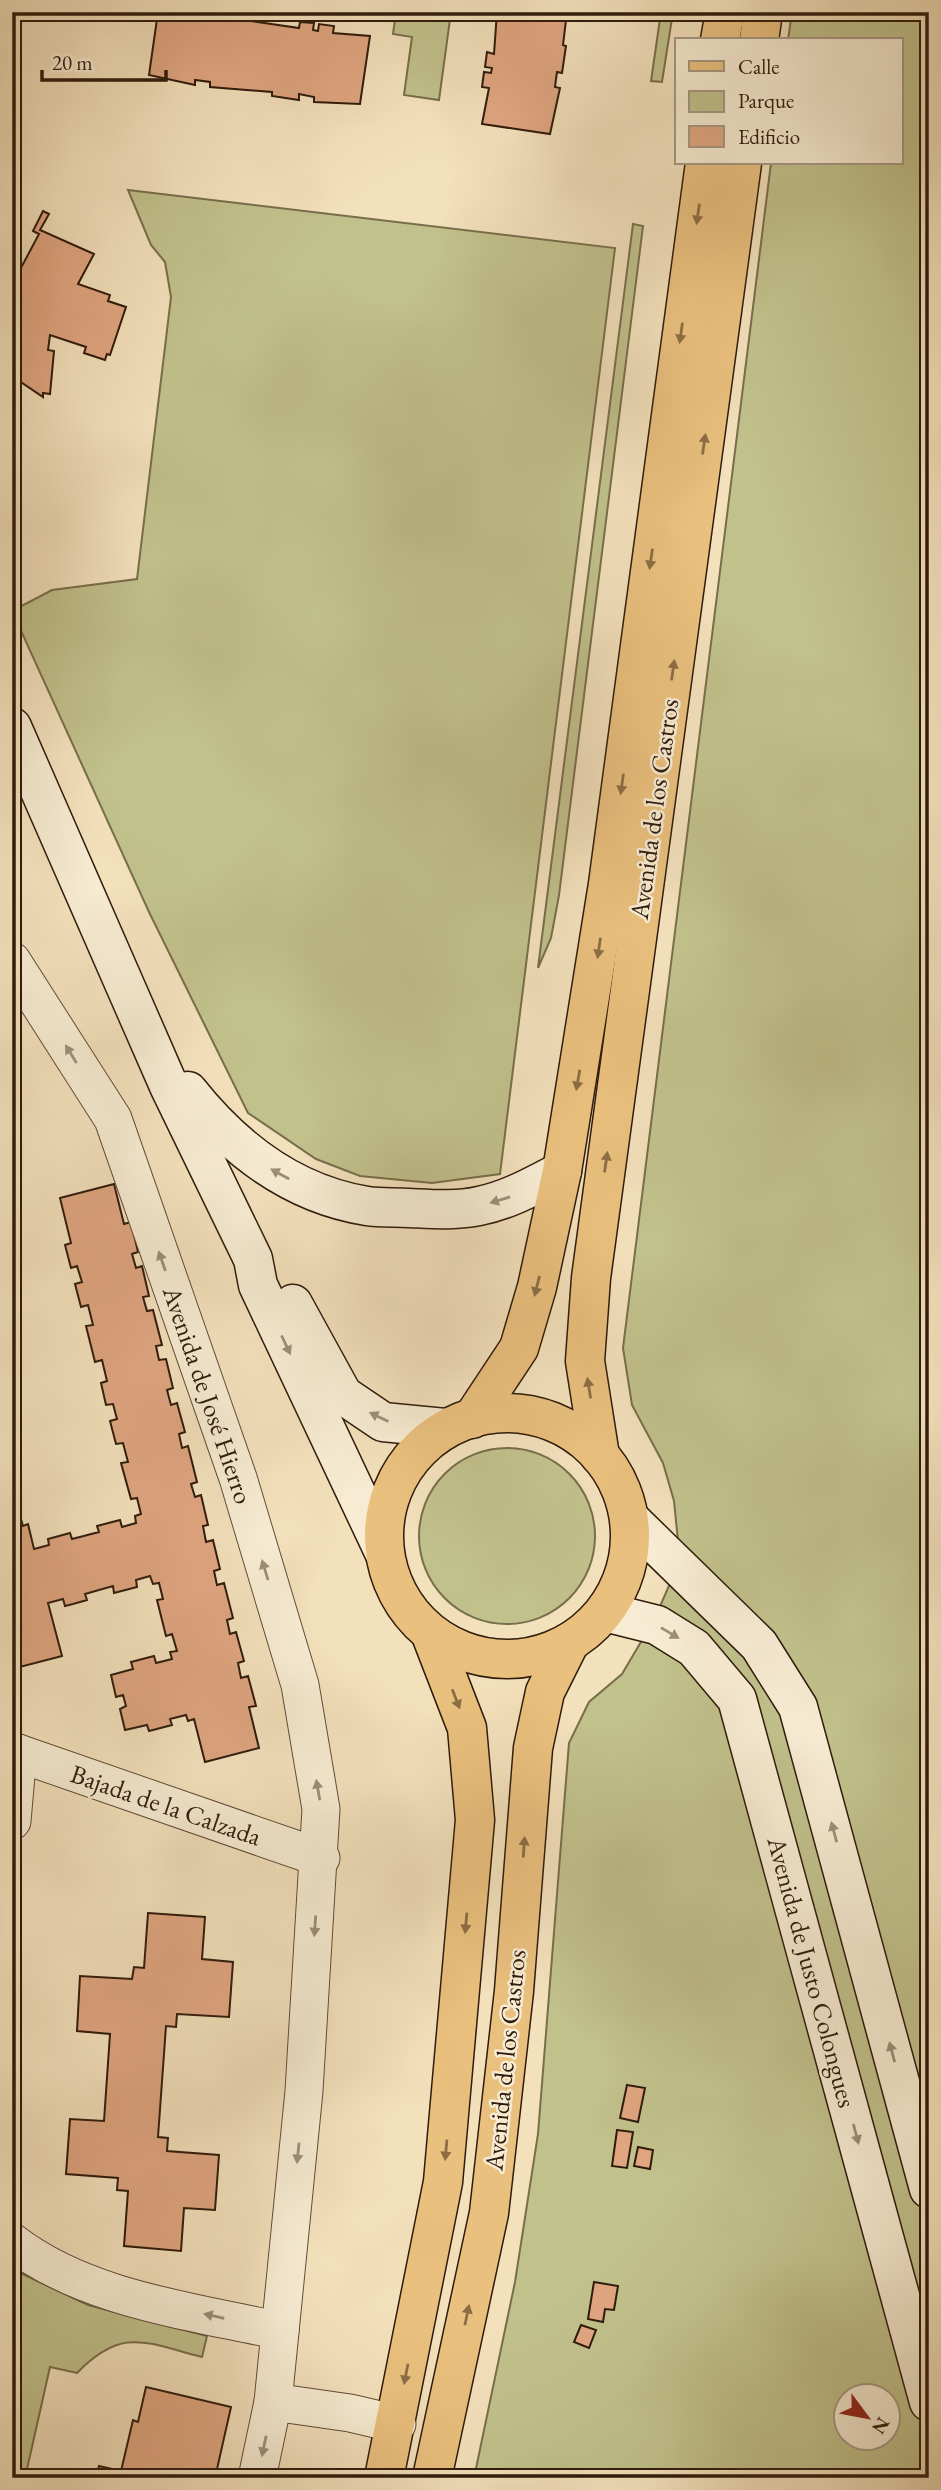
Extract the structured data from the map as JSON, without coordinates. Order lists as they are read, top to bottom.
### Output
{
  "streets": {
    "main road": ["Avenida de los Castros", "Avenida de Justo Colongues"],
    "street": ["Avenida de José Hierro", "Bajada de la Calzada"]
  },
  "crossings": [
    ["Avenida de los Castros", "Avenida de Justo Colongues"],
    ["Avenida de José Hierro", "Bajada de la Calzada"]
  ],
  "one_way": ["Avenida de José Hierro"],
  "legend": ["Calle", "Parque", "Edificio"],
  "scale_bar": "20 m",
  "north": "bottom right"
}
